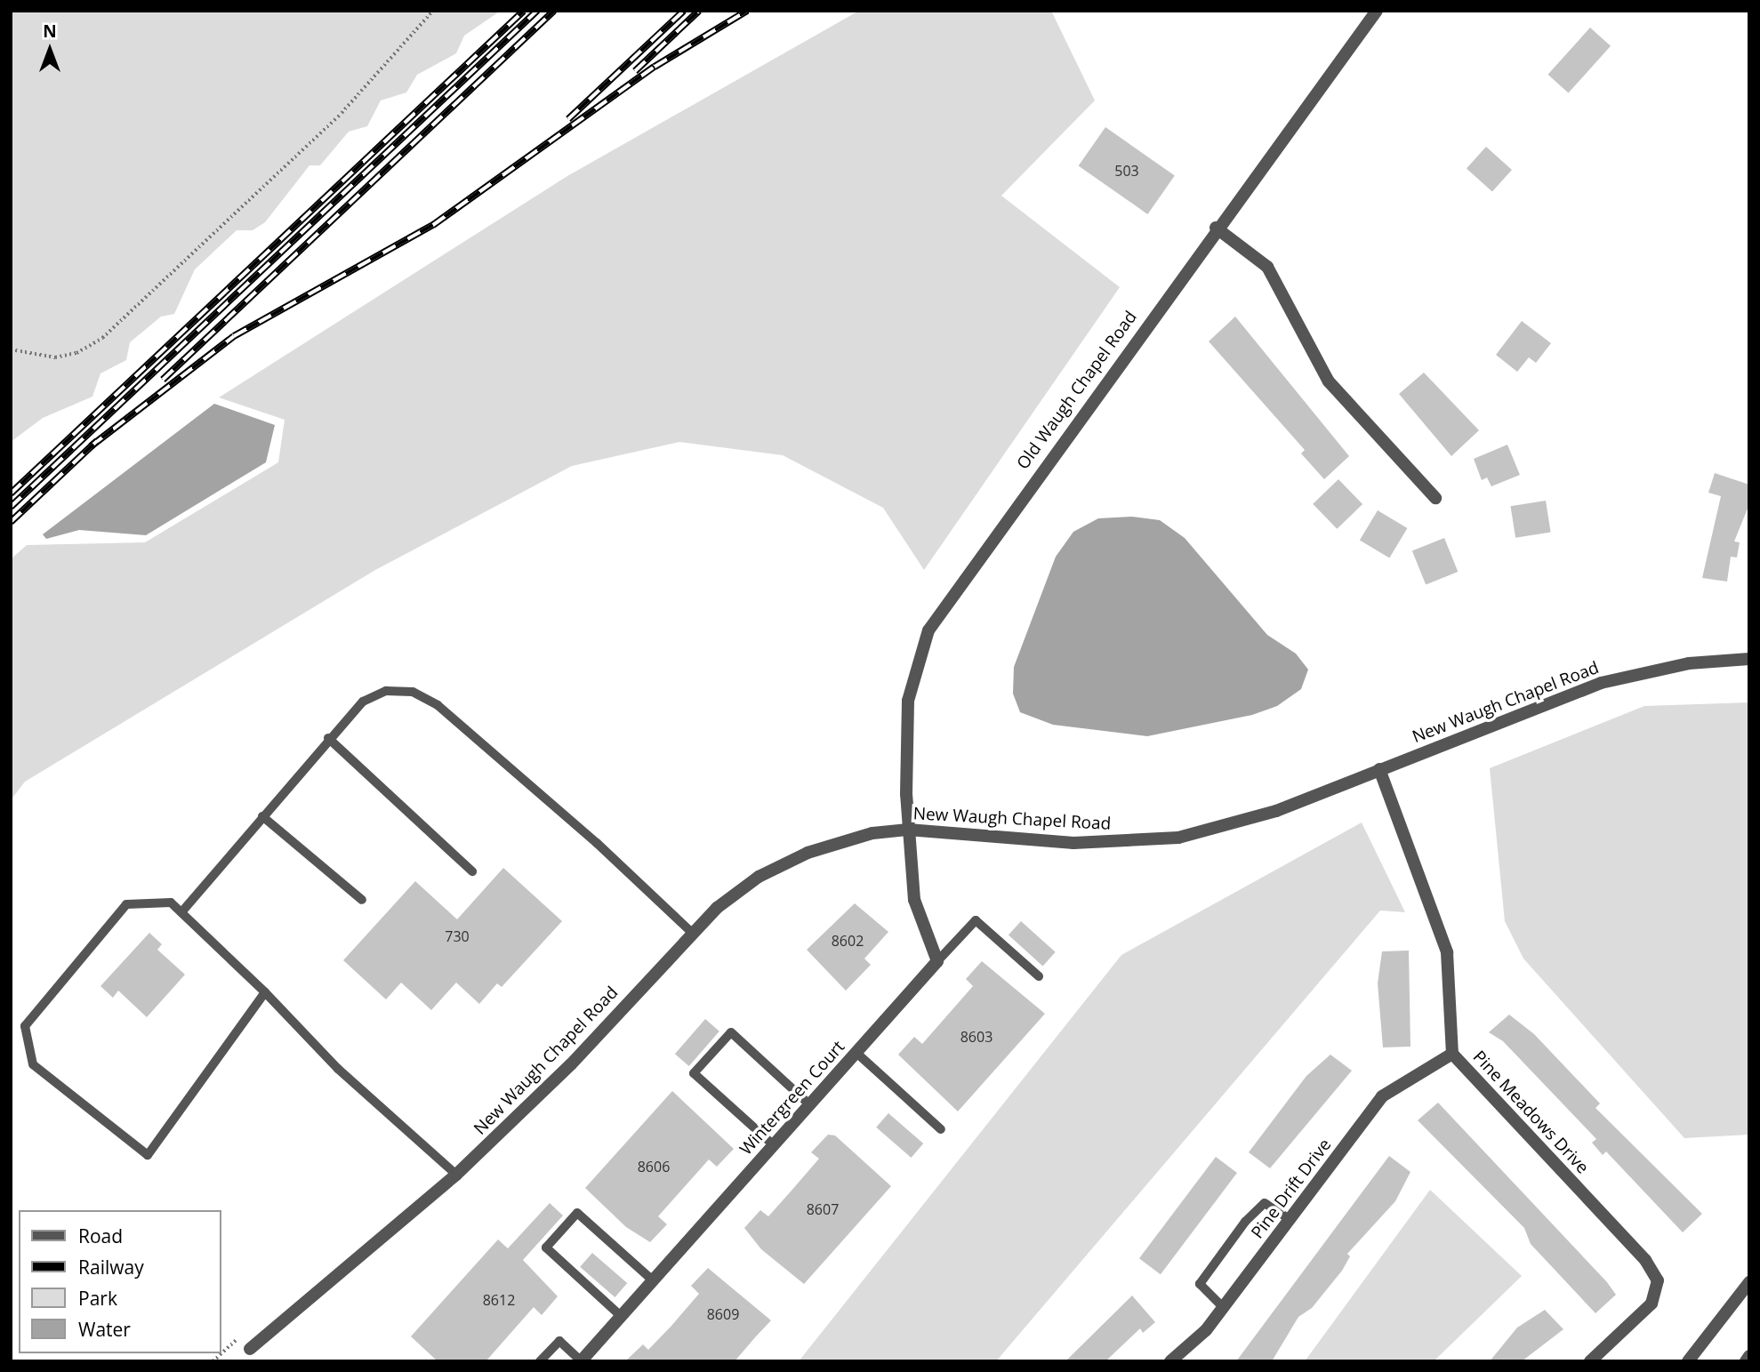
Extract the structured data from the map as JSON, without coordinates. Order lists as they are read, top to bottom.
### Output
{
  "streets": {
    "street": [
      "Old Waugh Chapel Road",
      "New Waugh Chapel Road",
      "Wintergreen Court",
      "Pine Meadows Drive",
      "Pine Drift Drive"
    ]
  },
  "crossings": [
    ["Old Waugh Chapel Road", "New Waugh Chapel Road"],
    ["New Waugh Chapel Road", "Pine Meadows Drive"],
    ["Pine Meadows Drive", "Pine Drift Drive"]
  ],
  "house_numbers": [
    "503",
    "730",
    "8602",
    "8603",
    "8606",
    "8607",
    "8612",
    "8609"
  ],
  "legend": [
    "Road",
    "Railway",
    "Park",
    "Water"
  ],
  "north": "top"
}
